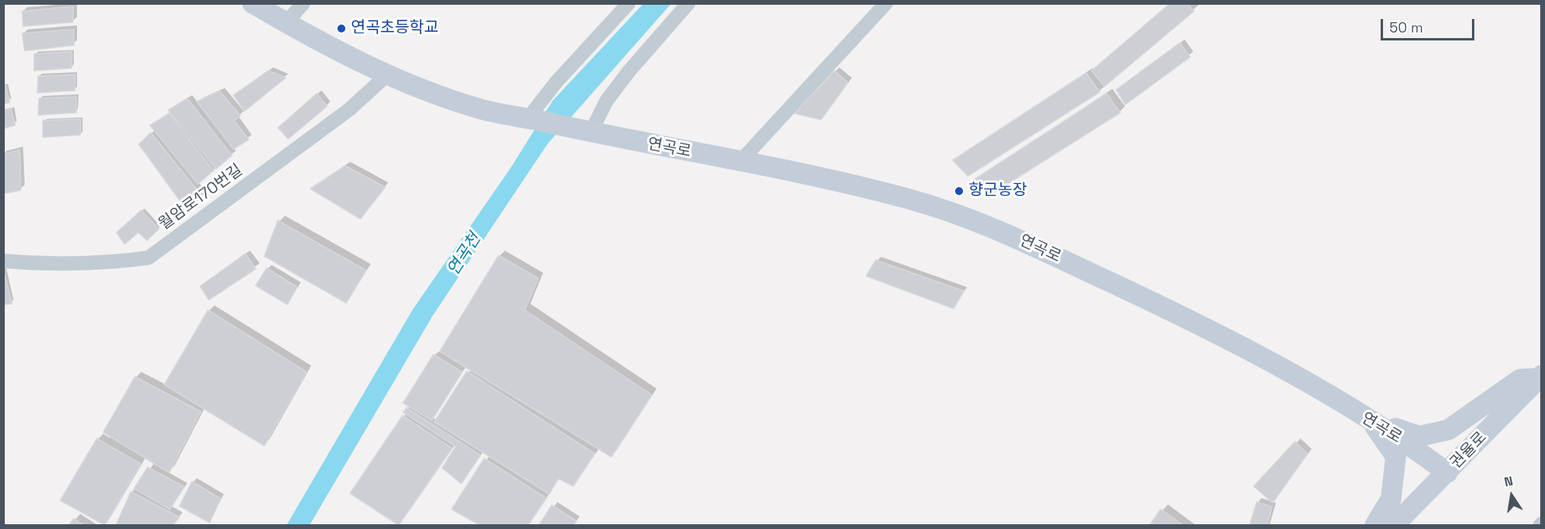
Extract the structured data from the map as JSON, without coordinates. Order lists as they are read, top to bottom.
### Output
{
  "streets": {
    "street": ["연곡로", "월암로170번길", "권율로"]
  },
  "crossings": [
    ["연곡로", "권율로"]
  ],
  "water": ["연곡천"],
  "places": ["연곡초등학교", "향군농장"],
  "scale_bar": "50 m",
  "north": "top"
}
